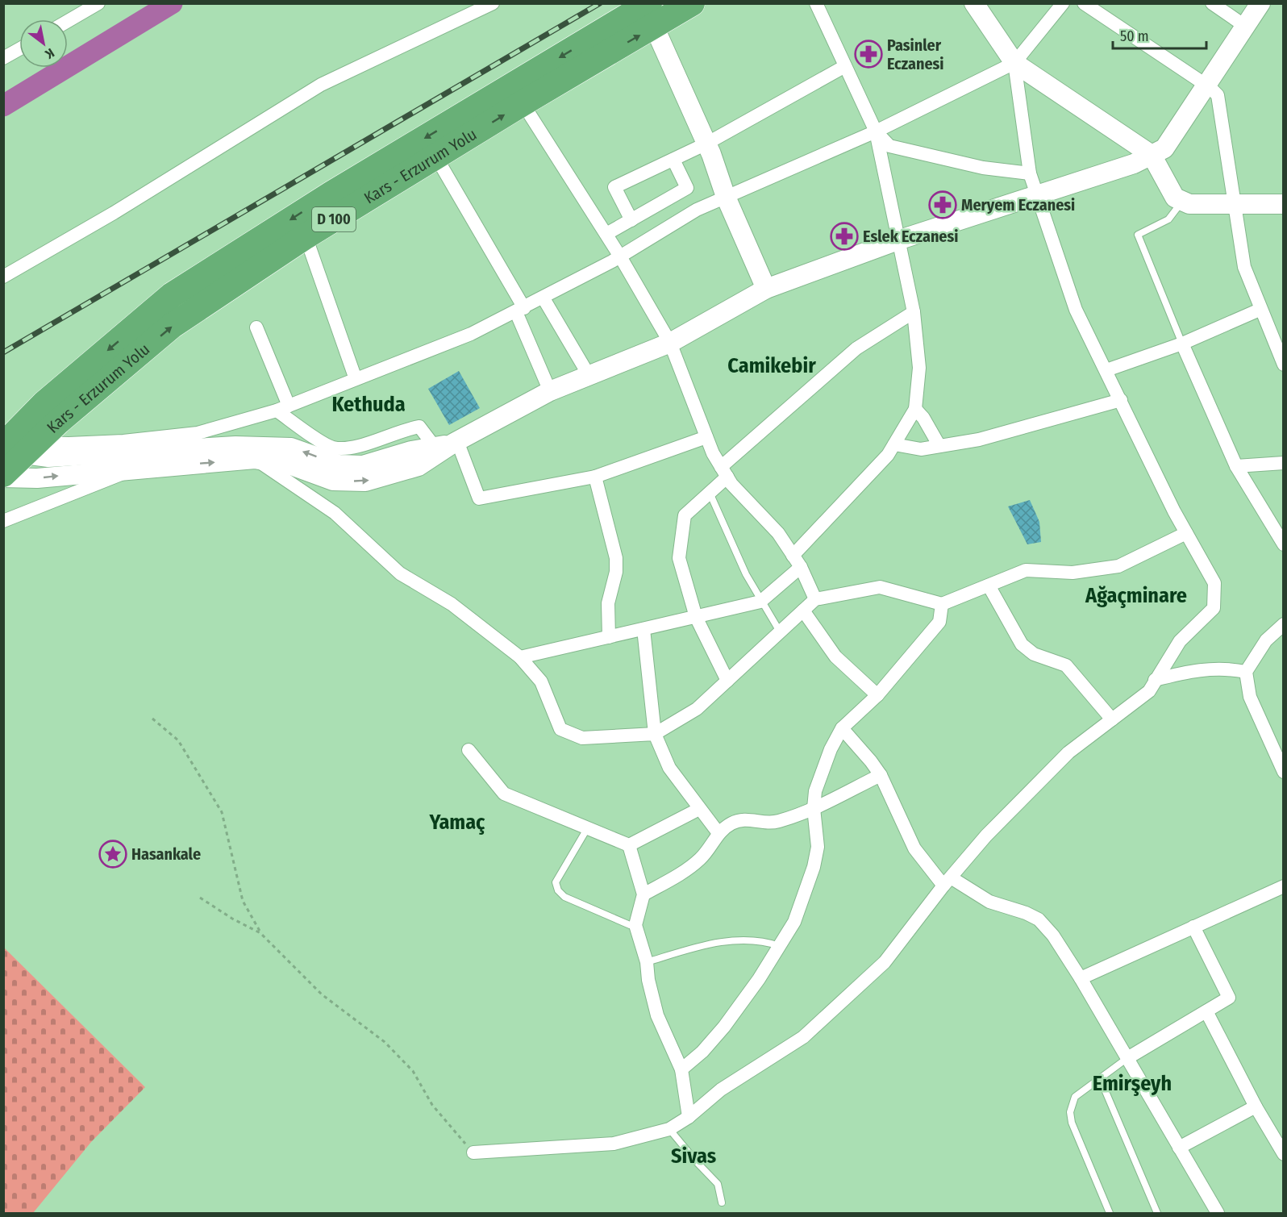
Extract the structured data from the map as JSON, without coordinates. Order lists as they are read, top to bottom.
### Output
{
  "streets": {
    "highway": ["Kars - Erzurum Yolu", "D 100"]
  },
  "districts": [
    "Camikebir",
    "Kethuda",
    "Ağaçminare",
    "Yamaç",
    "Emirşeyh",
    "Sivas"
  ],
  "places": {
    "pharmacy": ["Pasinler Eczanesi", "Meryem Eczanesi", "Eslek Eczanesi"],
    "place": ["Hasankale"]
  },
  "scale_bar": "50 m",
  "north": "bottom right"
}
